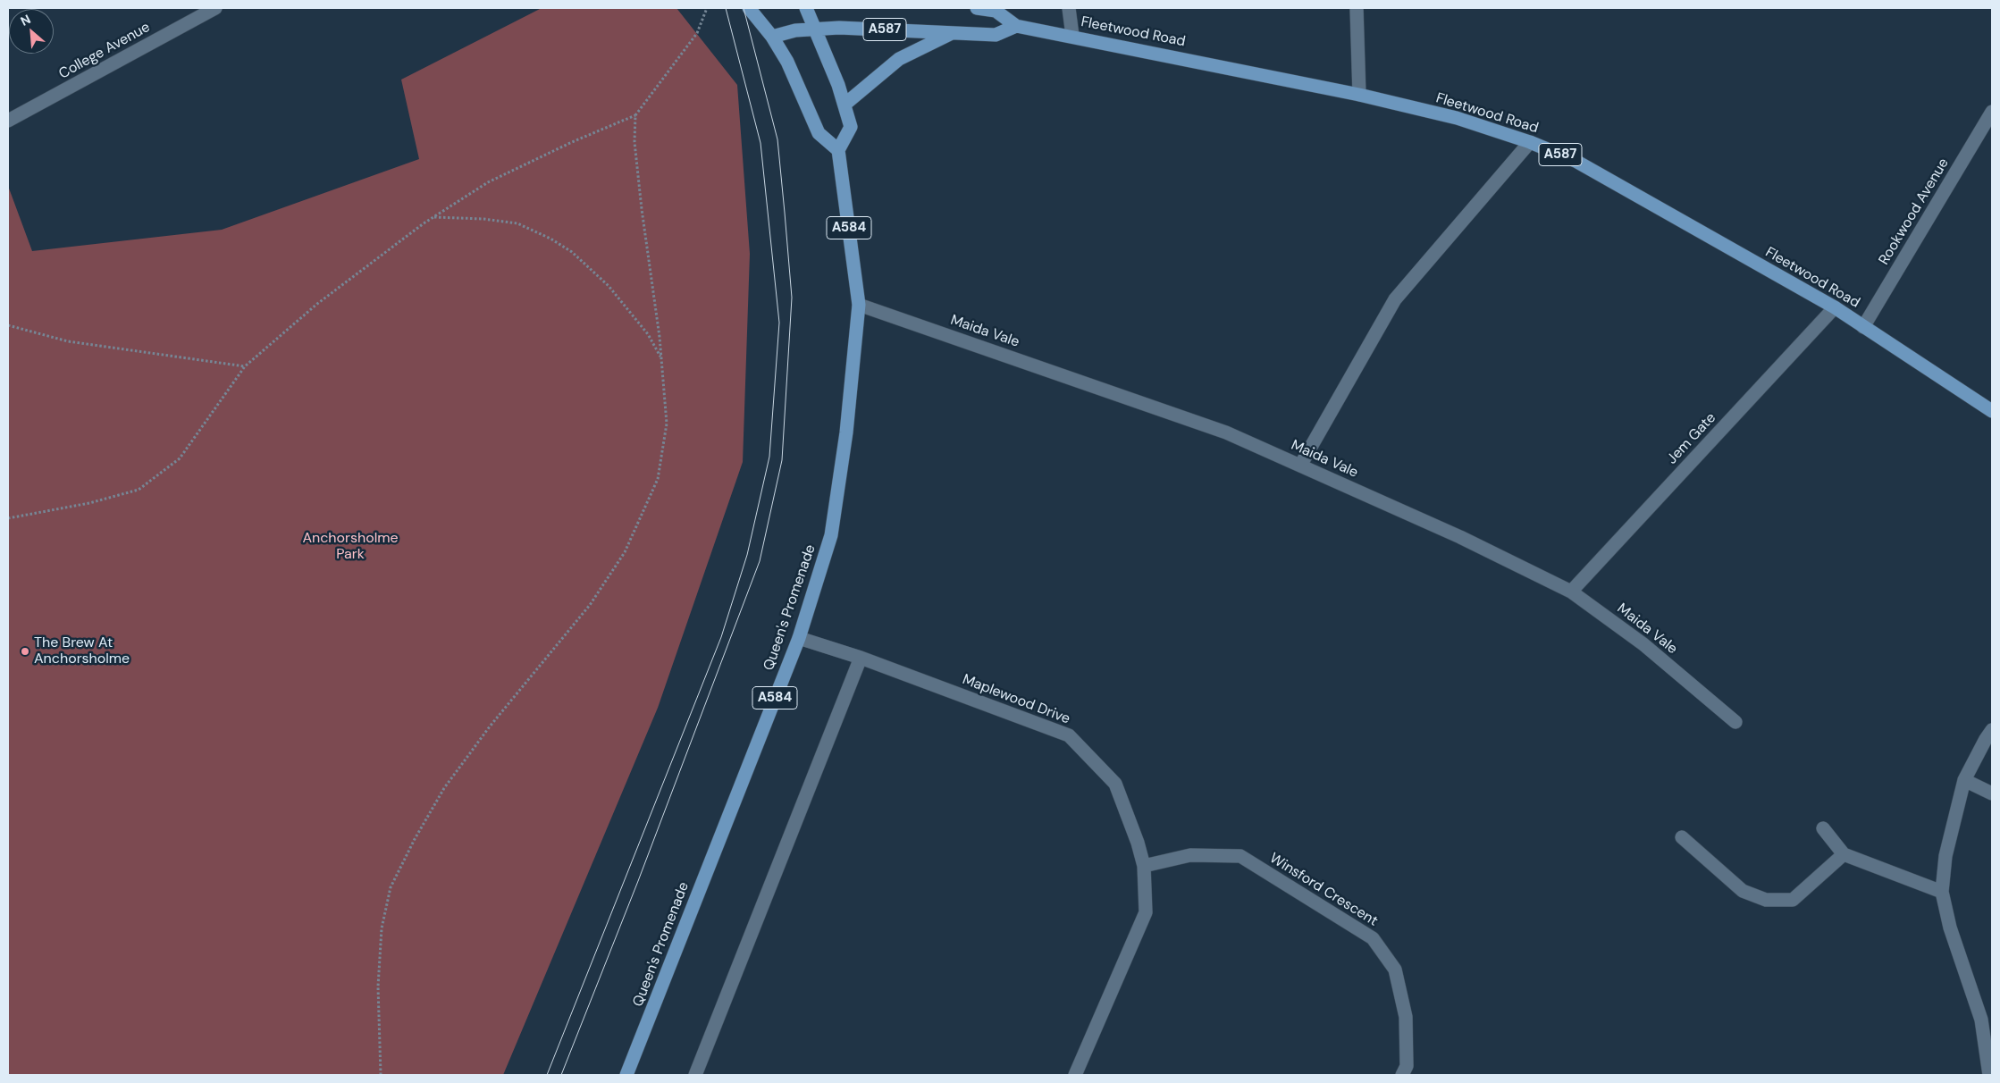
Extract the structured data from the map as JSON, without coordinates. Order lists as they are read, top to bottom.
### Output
{
  "streets": {
    "main road": [
      "A587",
      "Fleetwood Road",
      "A584",
      "Queen's Promenade"
    ],
    "street": [
      "College Avenue",
      "Rookwood Avenue",
      "Maida Vale",
      "Jem Gate",
      "Maplewood Drive",
      "Winsford Crescent"
    ]
  },
  "crossings": [
    ["A587", "Fleetwood Road"],
    ["Fleetwood Road", "Rookwood Avenue"],
    ["Fleetwood Road", "Jem Gate"],
    ["Maida Vale", "Jem Gate"],
    ["Maida Vale", "Queen's Promenade"],
    ["Queen's Promenade", "Maplewood Drive"],
    ["Maplewood Drive", "Winsford Crescent"]
  ],
  "parks": ["Anchorsholme Park"],
  "places": ["The Brew At Anchorsholme"],
  "north": "top left"
}
